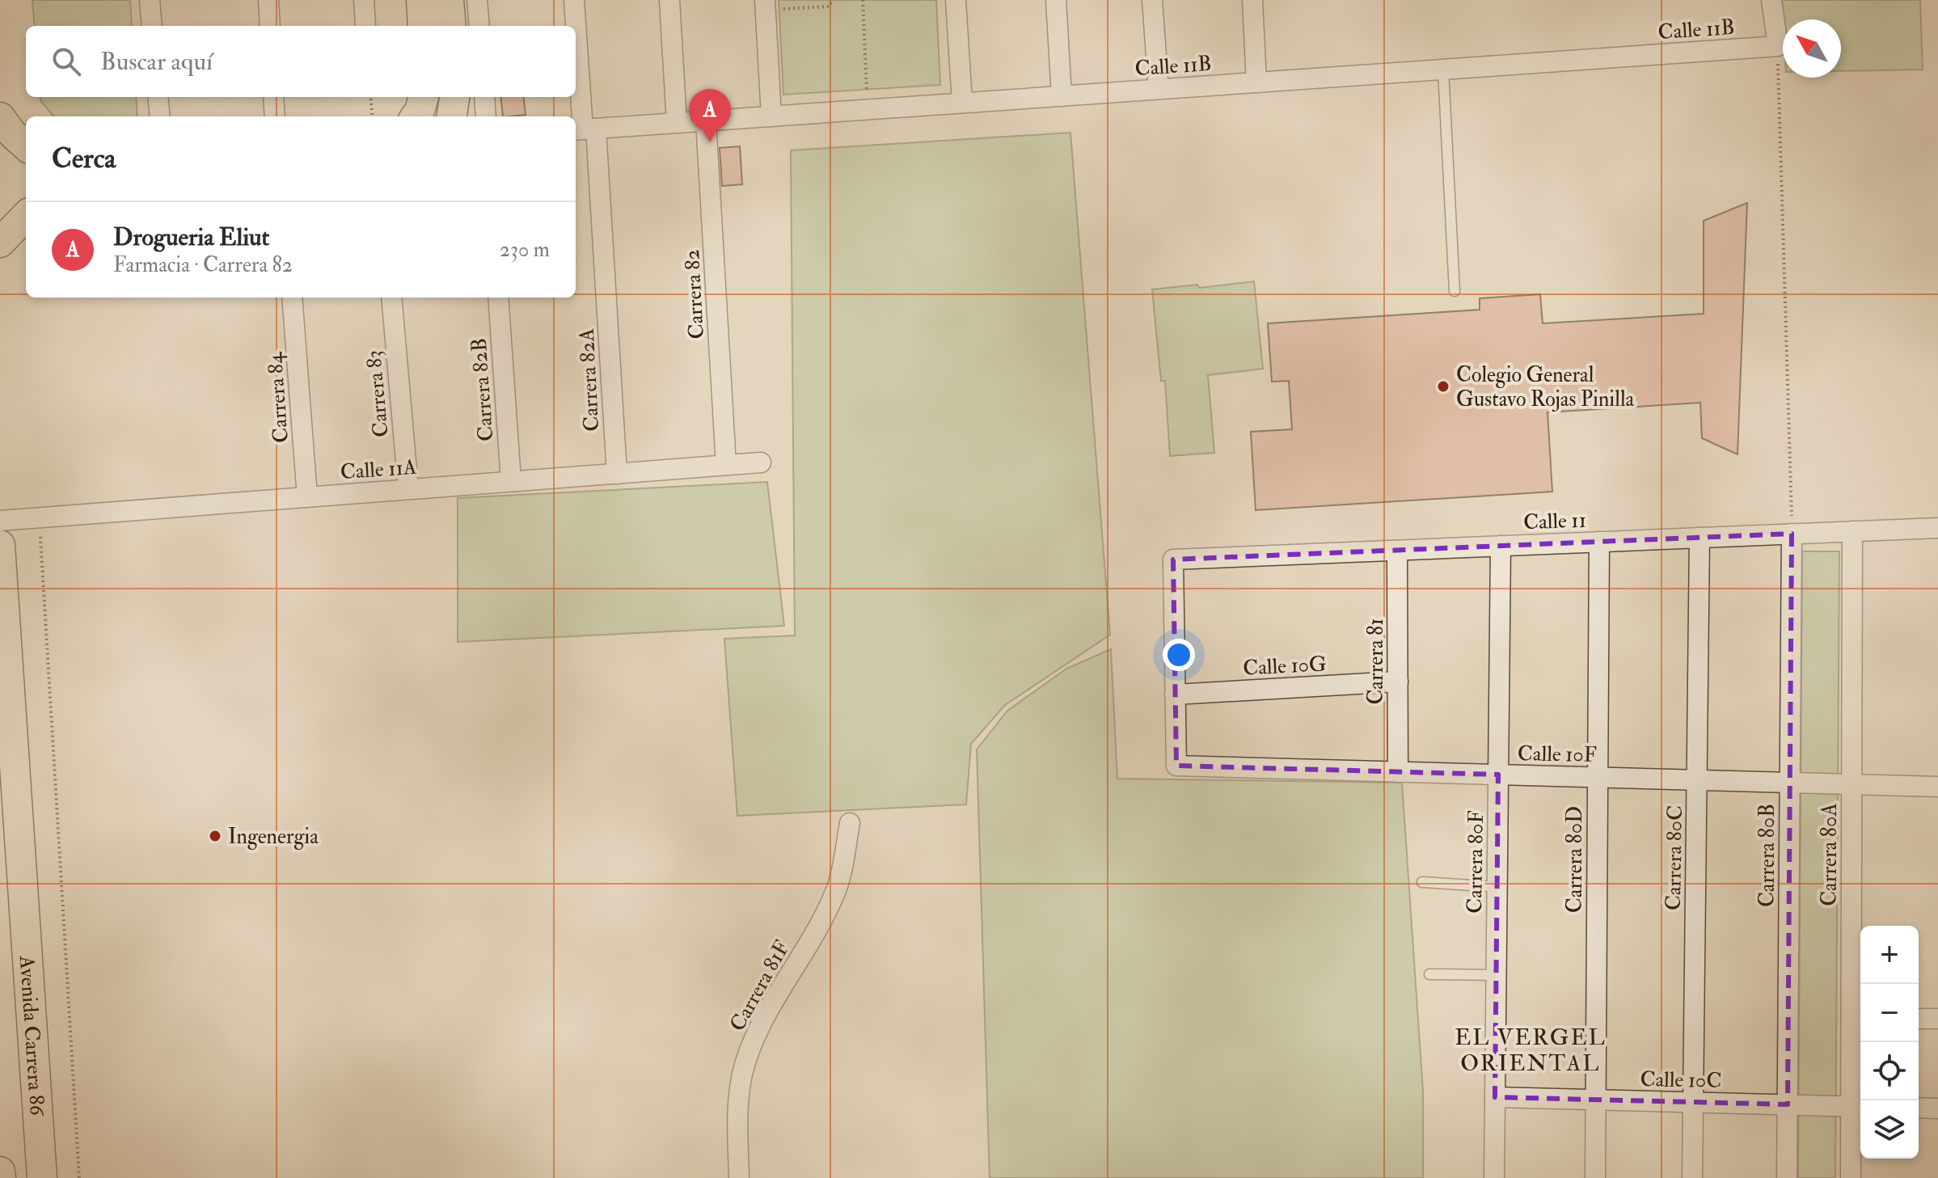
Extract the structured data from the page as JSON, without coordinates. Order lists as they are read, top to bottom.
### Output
{
  "streets": {
    "main road": ["Avenida Carrera 86"],
    "street": [
      "Calle 11B",
      "Carrera 82",
      "Carrera 82A",
      "Carrera 82B",
      "Carrera 83",
      "Carrera 84",
      "Calle 11A",
      "Calle 11",
      "Carrera 81",
      "Calle 10G",
      "Calle 10F",
      "Carrera 80A",
      "Carrera 80B",
      "Carrera 80C",
      "Carrera 80D",
      "Carrera 80F",
      "Carrera 81F",
      "Calle 10C"
    ]
  },
  "crossings": [
    ["Calle 11B", "Carrera 82"],
    ["Calle 11B", "Carrera 82A"],
    ["Carrera 82", "Calle 11A"],
    ["Carrera 82A", "Calle 11A"],
    ["Carrera 82B", "Calle 11A"],
    ["Carrera 83", "Calle 11A"],
    ["Carrera 84", "Calle 11A"],
    ["Calle 11", "Carrera 81"],
    ["Calle 11", "Calle 10G"],
    ["Calle 11", "Calle 10F"],
    ["Calle 11", "Carrera 80A"],
    ["Calle 11", "Carrera 80B"],
    ["Calle 11", "Carrera 80C"],
    ["Calle 11", "Carrera 80D"],
    ["Calle 11", "Carrera 80F"],
    ["Carrera 81", "Calle 10G"],
    ["Carrera 81", "Calle 10F"],
    ["Calle 10G", "Calle 10F"],
    ["Calle 10F", "Carrera 80A"],
    ["Calle 10F", "Carrera 80B"],
    ["Calle 10F", "Carrera 80C"],
    ["Calle 10F", "Carrera 80D"],
    ["Calle 10F", "Carrera 80F"],
    ["Carrera 80A", "Calle 10C"],
    ["Carrera 80B", "Calle 10C"],
    ["Carrera 80C", "Calle 10C"],
    ["Carrera 80D", "Calle 10C"],
    ["Carrera 80F", "Calle 10C"]
  ],
  "districts": ["EL VERGEL ORIENTAL"],
  "places": ["Colegio General Gustavo Rojas Pinilla", "Ingenergia"],
  "north": "top left",
  "page": {
    "search": "Buscar aquí",
    "pins": "A",
    "heading": "Cerca",
    "list": [
      {
        "mark": "A",
        "name": "Drogueria Eliut",
        "note": "Farmacia · Carrera 82",
        "value": "230 m"
      }
    ],
    "map_buttons": ["+", "−"]
  }
}
